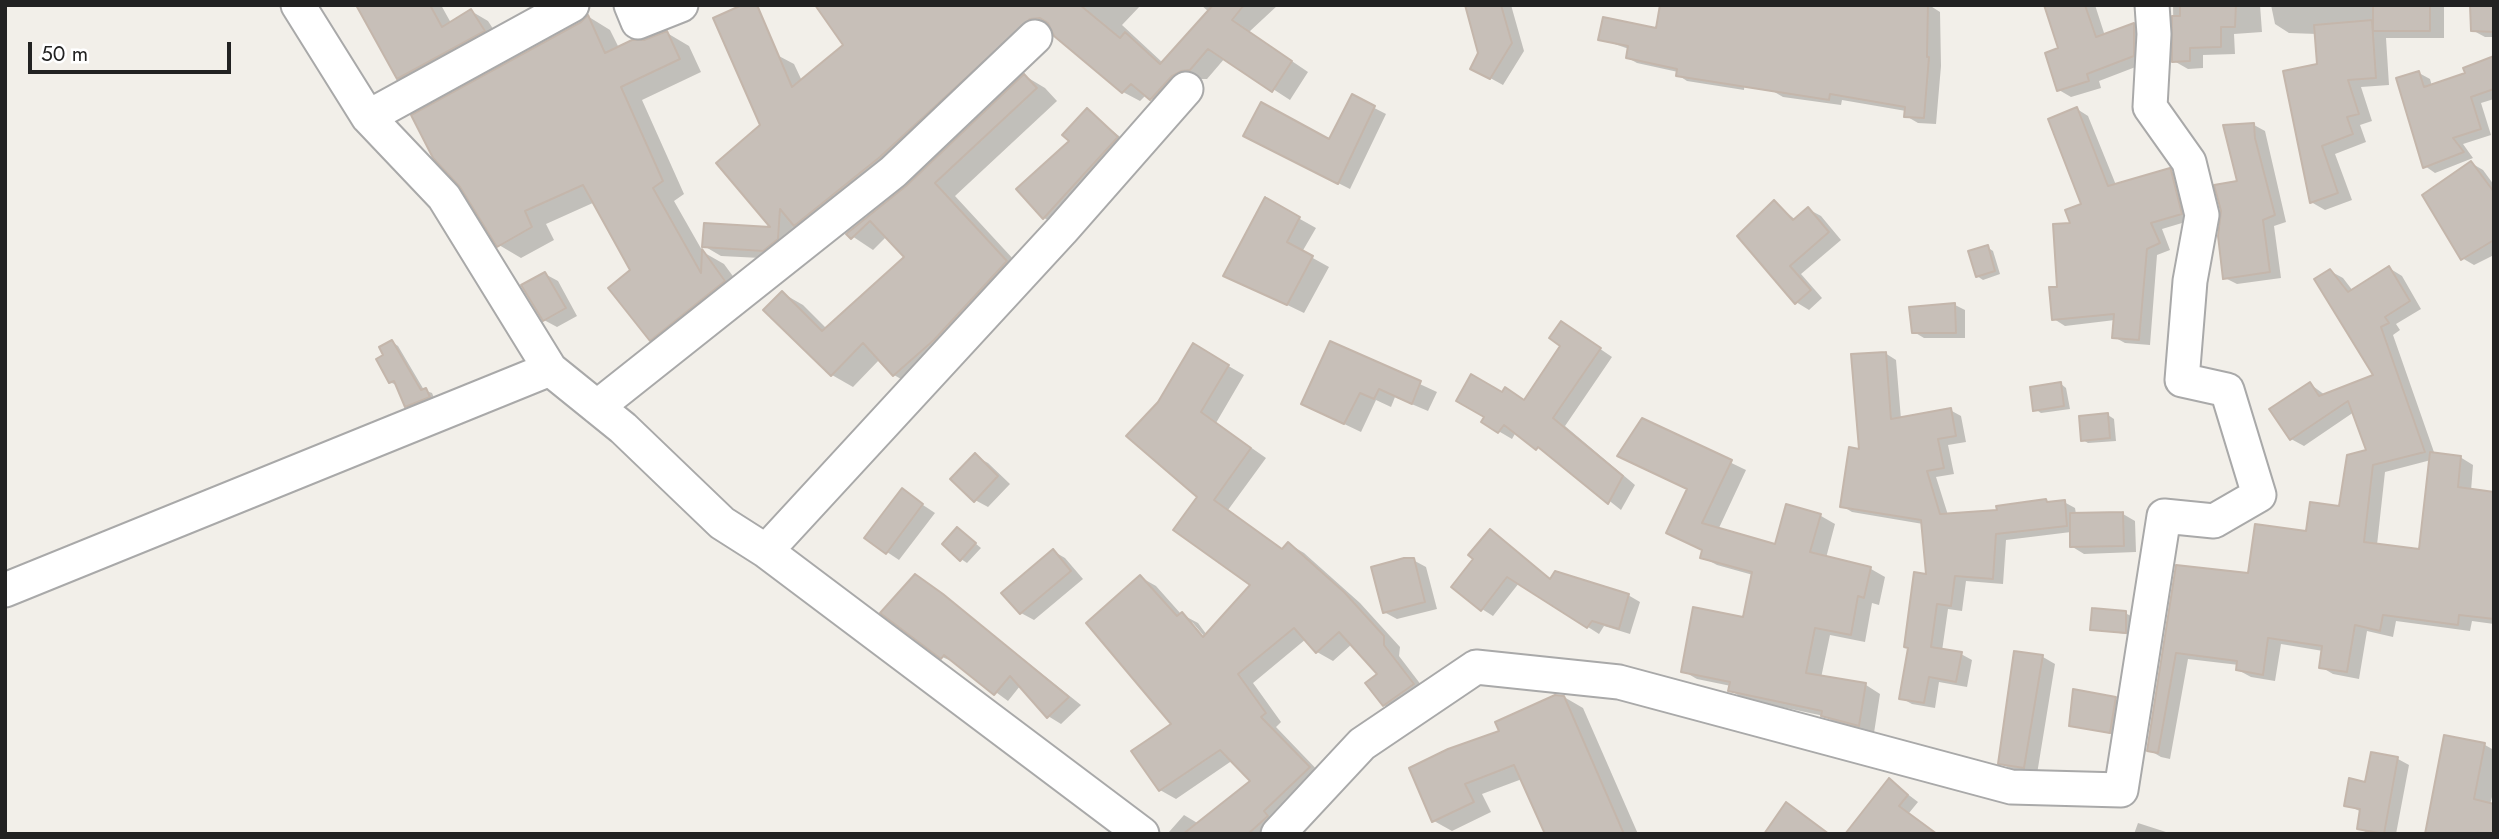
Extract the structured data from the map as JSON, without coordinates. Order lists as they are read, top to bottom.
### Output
{
  "scale_bar": "50 m"
}
